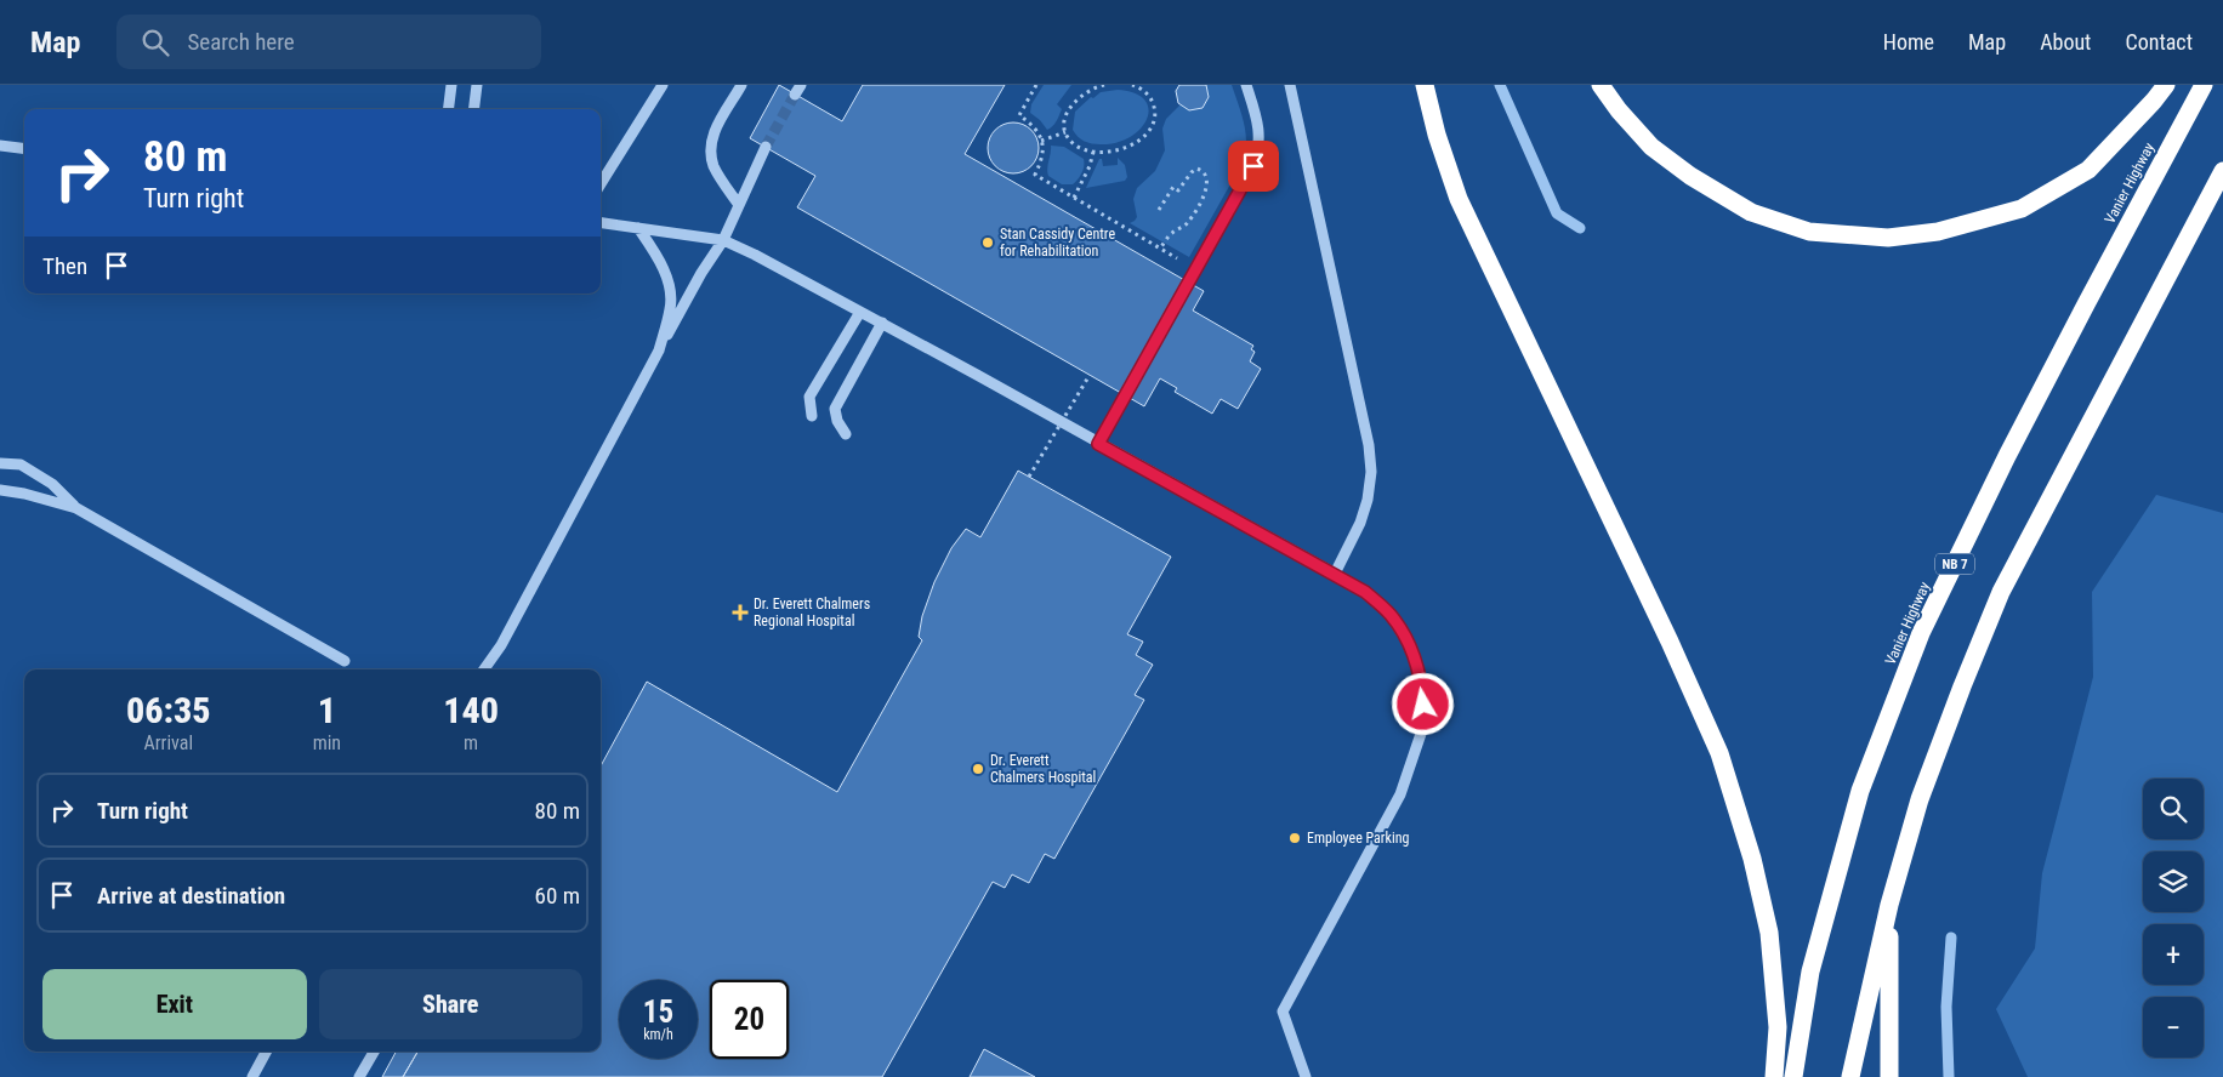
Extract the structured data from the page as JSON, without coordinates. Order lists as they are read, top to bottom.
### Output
{
  "streets": {
    "highway": ["Vanier Highway", "NB 7"]
  },
  "places": {
    "other": ["Stan Cassidy Centre for Rehabilitation", "Dr. Everett Chalmers Hospital", "Employee Parking"],
    "health": ["Dr. Everett Chalmers Regional Hospital"]
  },
  "page": {
    "header": "Map",
    "search": "Search here",
    "nav": [
      "Home",
      "Map",
      "About",
      "Contact"
    ],
    "turn": ["80 m", "Turn right"],
    "then": "Then",
    "eta": [
      "06:35",
      "Arrival",
      "1",
      "min",
      "140",
      "m"
    ],
    "list": [
      {
        "name": "Turn right",
        "value": "80 m"
      },
      {
        "name": "Arrive at destination",
        "value": "60 m"
      }
    ],
    "map_buttons": ["+", "−"],
    "buttons": ["Exit", "Share"],
    "speed": "15 km/h",
    "limit": "20"
  }
}
